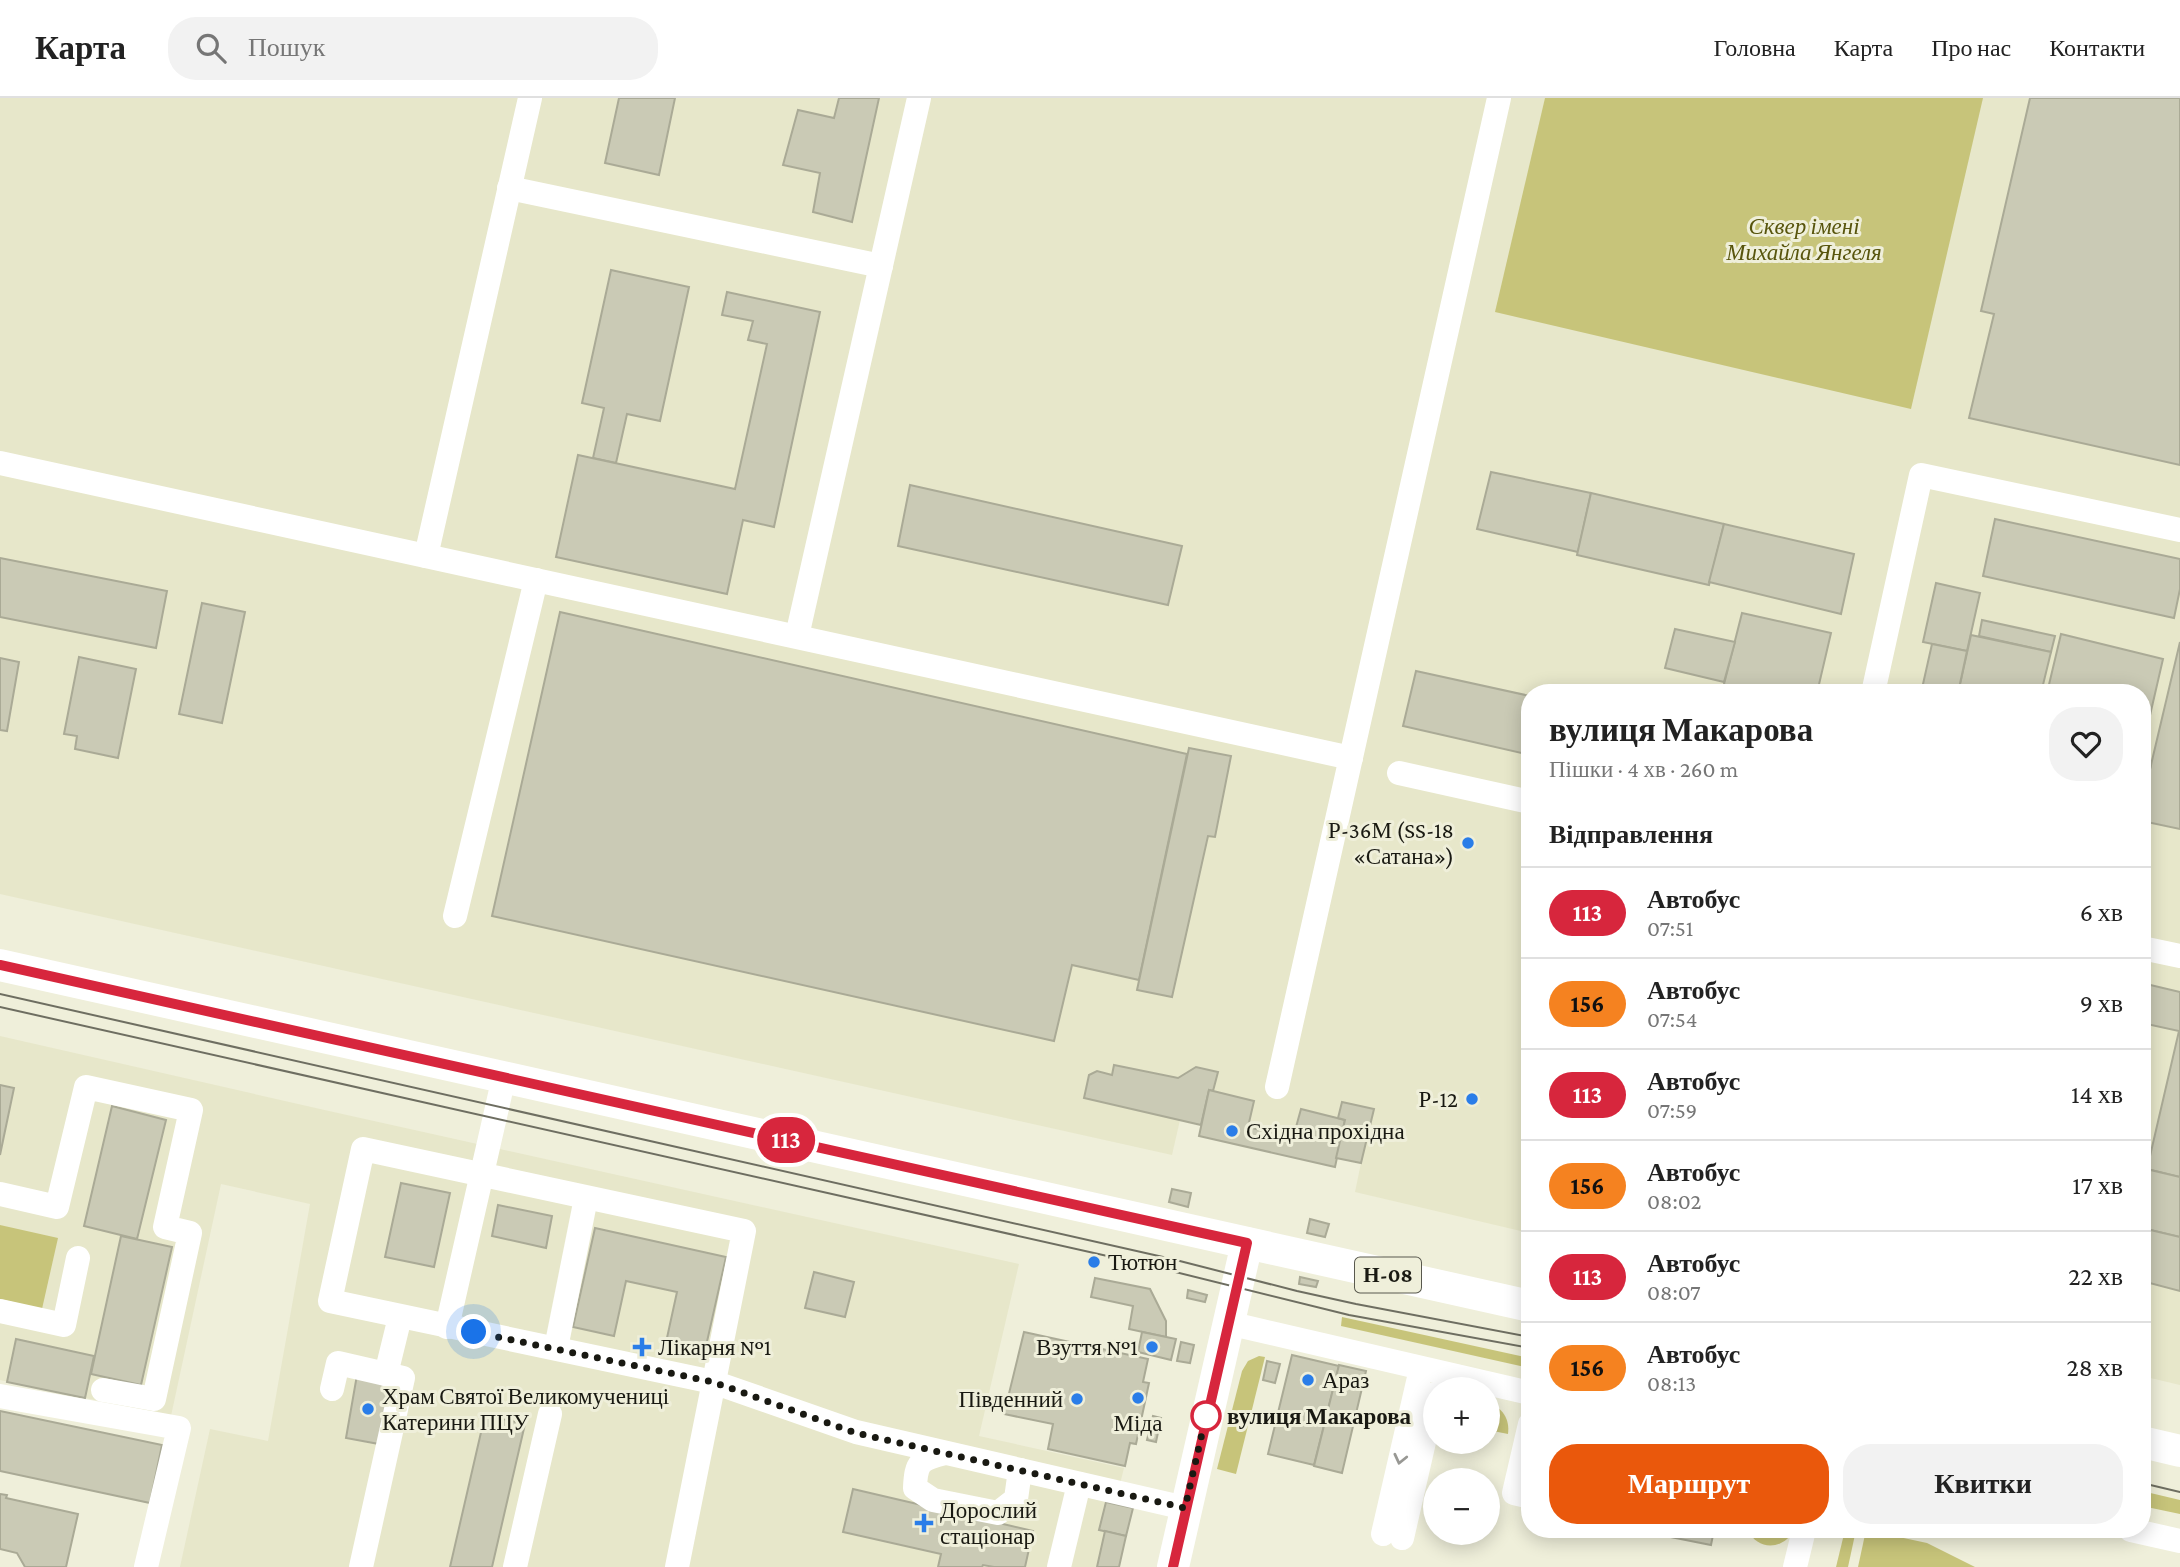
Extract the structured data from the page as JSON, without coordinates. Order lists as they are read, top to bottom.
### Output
{
  "streets": {
    "main road": ["Н-08"]
  },
  "parks": ["Сквер імені Михайла Янгеля"],
  "places": {
    "other": [
      "Р-36М (SS-18 «Сатана»)",
      "Р-12",
      "Східна прохідна",
      "Тютюн",
      "Взуття №1",
      "Араз",
      "Міда",
      "Південний",
      "Храм Святої Великомучениці Катерини ПЦУ",
      "вулиця Макарова"
    ],
    "health": ["Лікарня №1", "Дорослий стаціонар"]
  },
  "lines": ["bus line 113"],
  "page": {
    "header": "Карта",
    "search": "Пошук",
    "nav": [
      "Головна",
      "Карта",
      "Про нас",
      "Контакти"
    ],
    "on_map": "113",
    "heading": [
      ["вулиця Макарова", "Пішки · 4 хв · 260 m"],
      "Відправлення"
    ],
    "list": [
      {
        "mark": "113",
        "name": "Автобус",
        "note": "07:51",
        "value": "6 хв"
      },
      {
        "mark": "156",
        "name": "Автобус",
        "note": "07:54",
        "value": "9 хв"
      },
      {
        "mark": "113",
        "name": "Автобус",
        "note": "07:59",
        "value": "14 хв"
      },
      {
        "mark": "156",
        "name": "Автобус",
        "note": "08:02",
        "value": "17 хв"
      },
      {
        "mark": "113",
        "name": "Автобус",
        "note": "08:07",
        "value": "22 хв"
      },
      {
        "mark": "156",
        "name": "Автобус",
        "note": "08:13",
        "value": "28 хв"
      }
    ],
    "map_buttons": ["+", "−"],
    "buttons": ["Маршрут", "Квитки"]
  }
}
